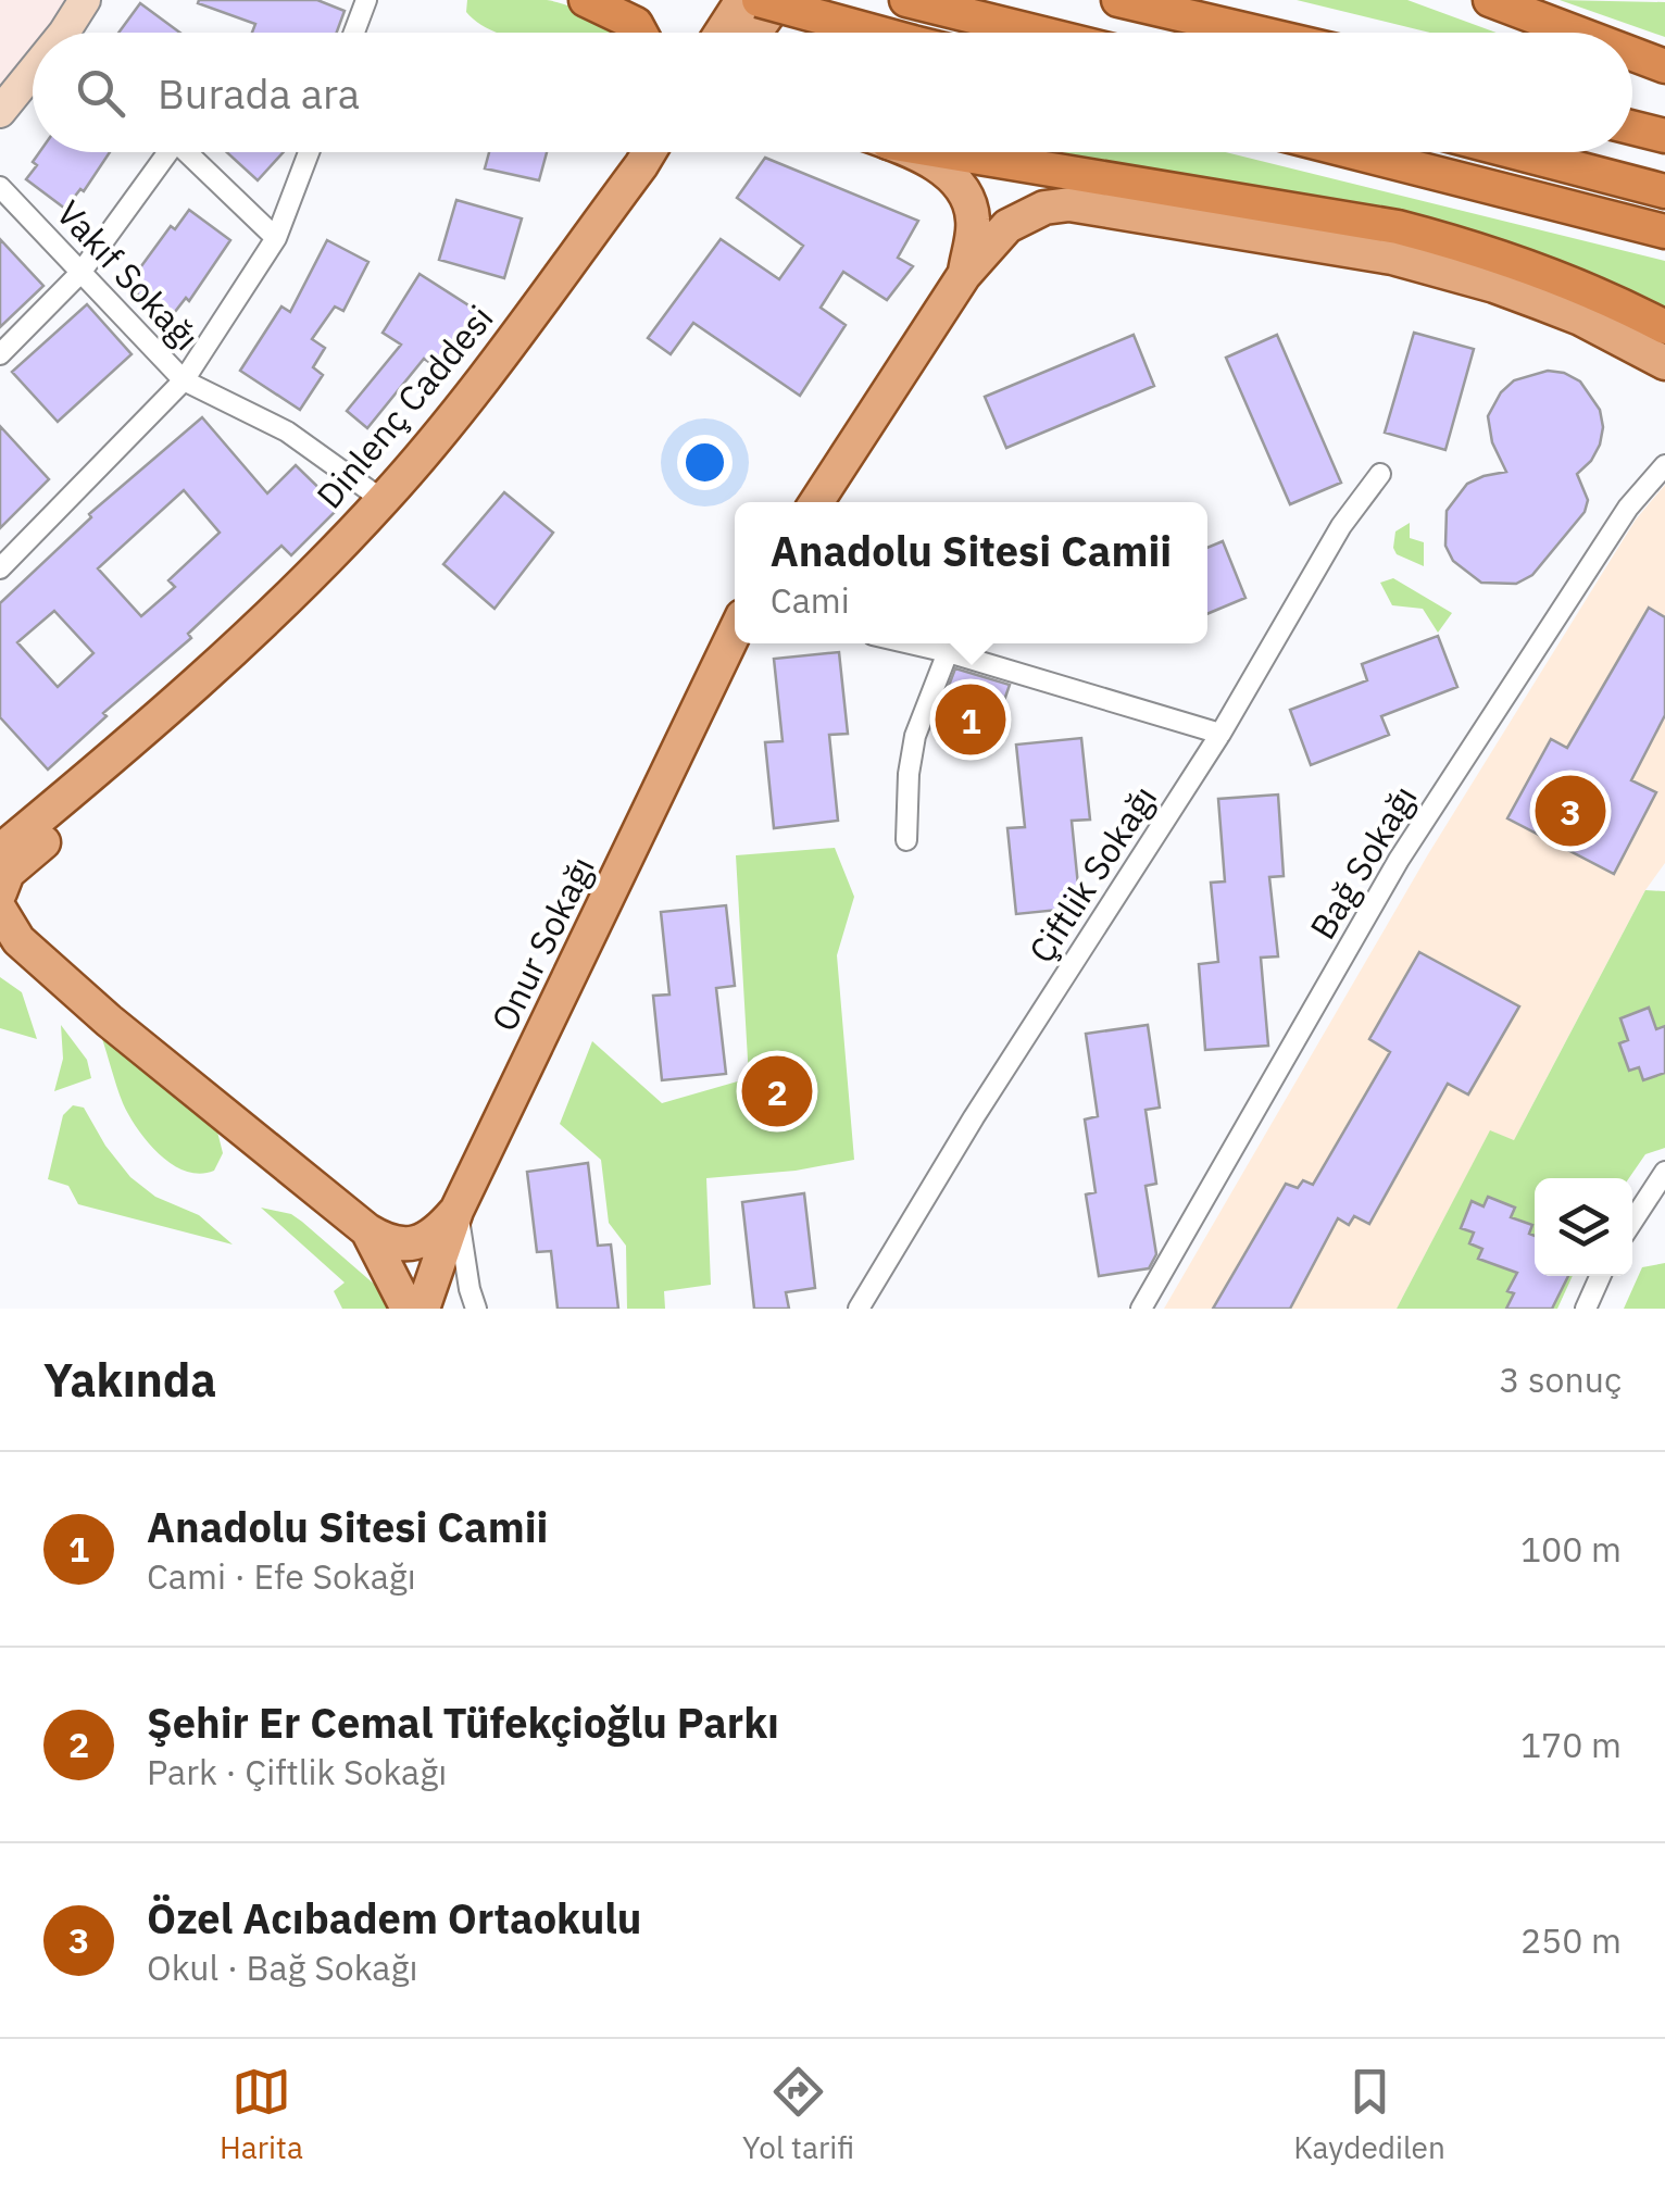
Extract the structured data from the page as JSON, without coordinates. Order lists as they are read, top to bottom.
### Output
{
  "streets": {
    "main road": ["Dinlenç Caddesi", "Onur Sokağı"],
    "street": ["Vakıf Sokağı", "Bağ Sokağı", "Çiftlik Sokağı"]
  },
  "crossings": [
    ["Vakıf Sokağı", "Dinlenç Caddesi"]
  ],
  "page": {
    "search": "Burada ara",
    "popup": ["Anadolu Sitesi Camii", "Cami"],
    "pins": ["1", "3", "2"],
    "heading": ["Yakında", "3 sonuç"],
    "list": [
      {
        "mark": "1",
        "name": "Anadolu Sitesi Camii",
        "note": "Cami · Efe Sokağı",
        "value": "100 m"
      },
      {
        "mark": "2",
        "name": "Şehir Er Cemal Tüfekçioğlu Parkı",
        "note": "Park · Çiftlik Sokağı",
        "value": "170 m"
      },
      {
        "mark": "3",
        "name": "Özel Acıbadem Ortaokulu",
        "note": "Okul · Bağ Sokağı",
        "value": "250 m"
      }
    ],
    "nav": ["Harita", "Yol tarifi", "Kaydedilen"]
  }
}
